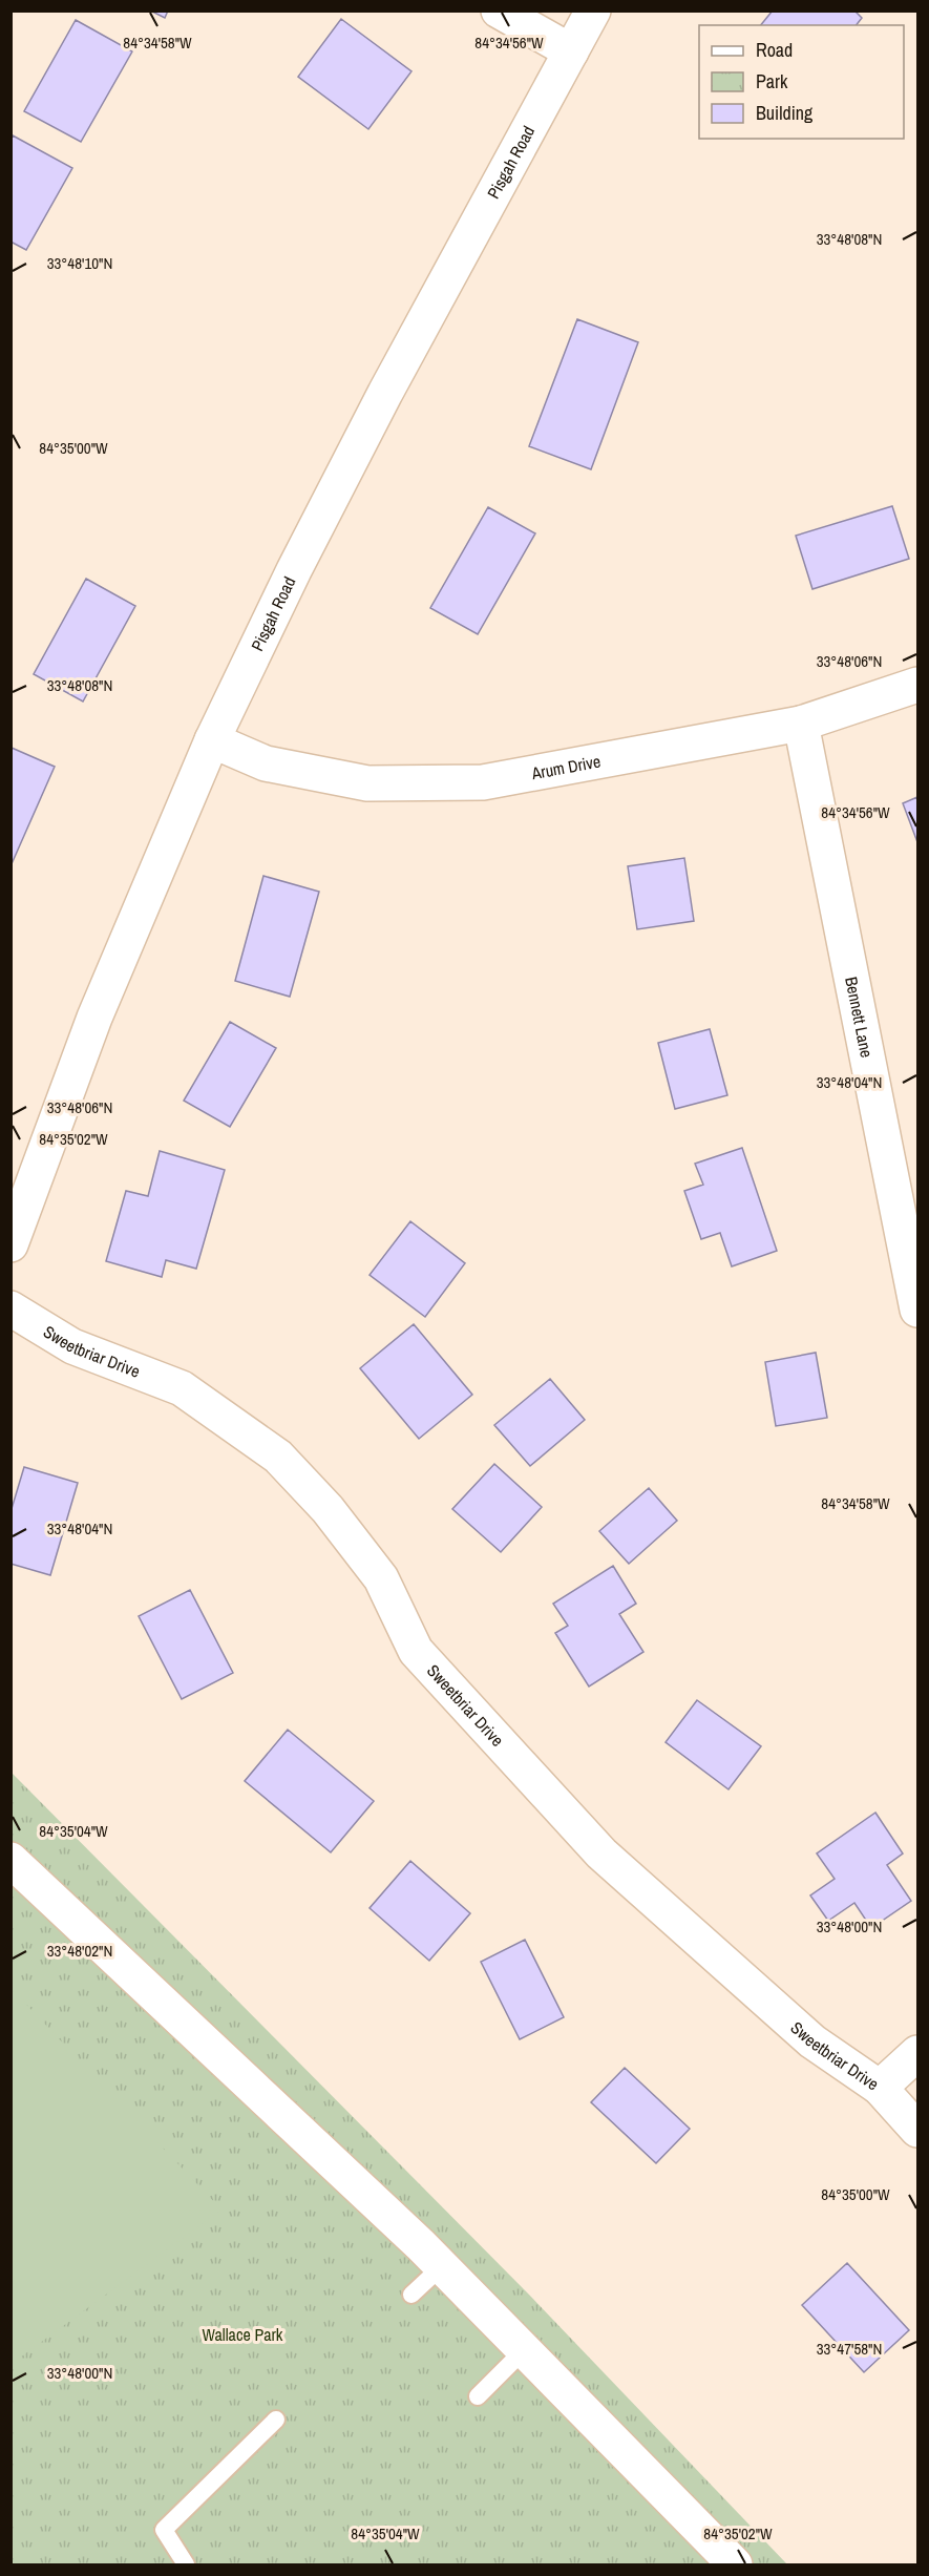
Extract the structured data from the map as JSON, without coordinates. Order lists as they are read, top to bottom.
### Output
{
  "streets": {
    "street": [
      "Pisgah Road",
      "Arum Drive",
      "Bennett Lane",
      "Sweetbriar Drive"
    ]
  },
  "crossings": [
    ["Pisgah Road", "Arum Drive"],
    ["Arum Drive", "Bennett Lane"]
  ],
  "parks": ["Wallace Park"],
  "legend": ["Road", "Park", "Building"],
  "coordinates": [
    "84°34'58\"W",
    "84°34'56\"W",
    "33°48'08\"N",
    "33°48'10\"N",
    "84°35'00\"W",
    "33°48'06\"N",
    "33°48'04\"N",
    "84°35'02\"W",
    "84°35'04\"W",
    "33°48'00\"N",
    "33°48'02\"N",
    "33°47'58\"N"
  ]
}
